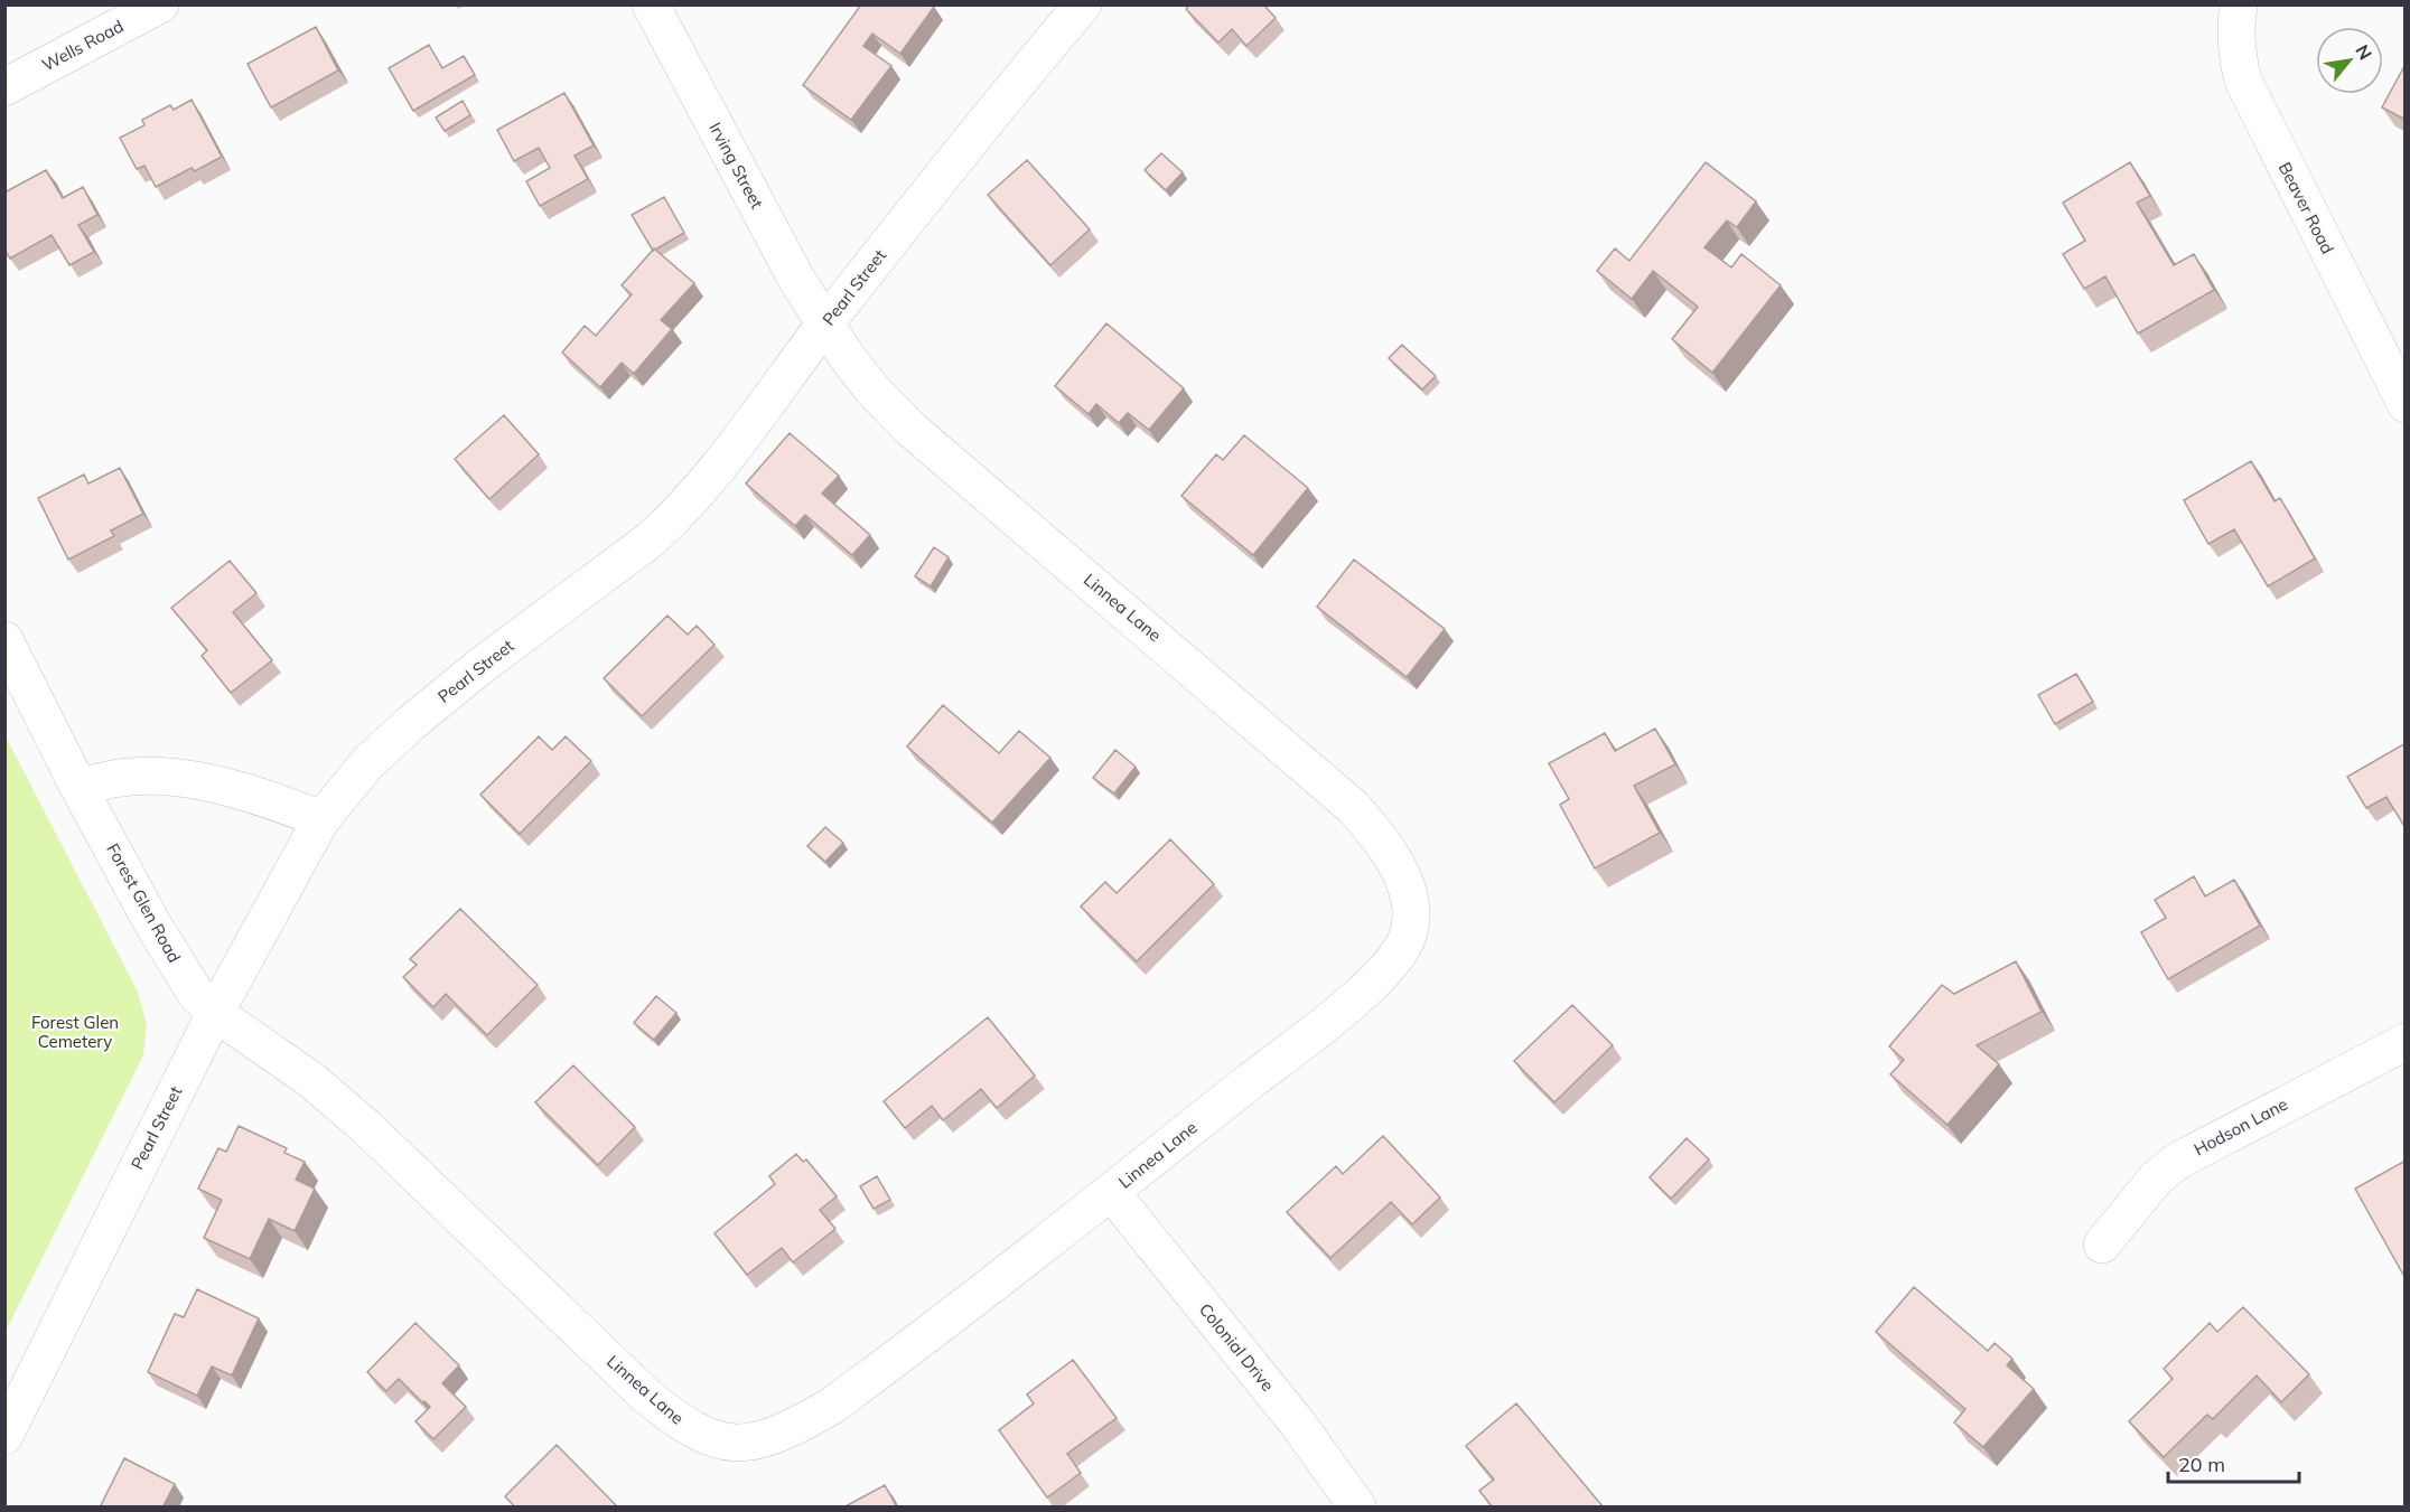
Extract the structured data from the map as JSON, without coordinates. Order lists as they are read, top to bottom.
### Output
{
  "streets": {
    "street": [
      "Wells Road",
      "Irving Street",
      "Beaver Road",
      "Pearl Street",
      "Linnea Lane",
      "Forest Glen Road",
      "Hodson Lane",
      "Colonial Drive"
    ]
  },
  "crossings": [
    ["Irving Street", "Pearl Street"],
    ["Irving Street", "Linnea Lane"],
    ["Pearl Street", "Linnea Lane"],
    ["Pearl Street", "Forest Glen Road"],
    ["Linnea Lane", "Forest Glen Road"],
    ["Linnea Lane", "Colonial Drive"]
  ],
  "parks": ["Forest Glen Cemetery"],
  "scale_bar": "20 m",
  "north": "top right"
}
